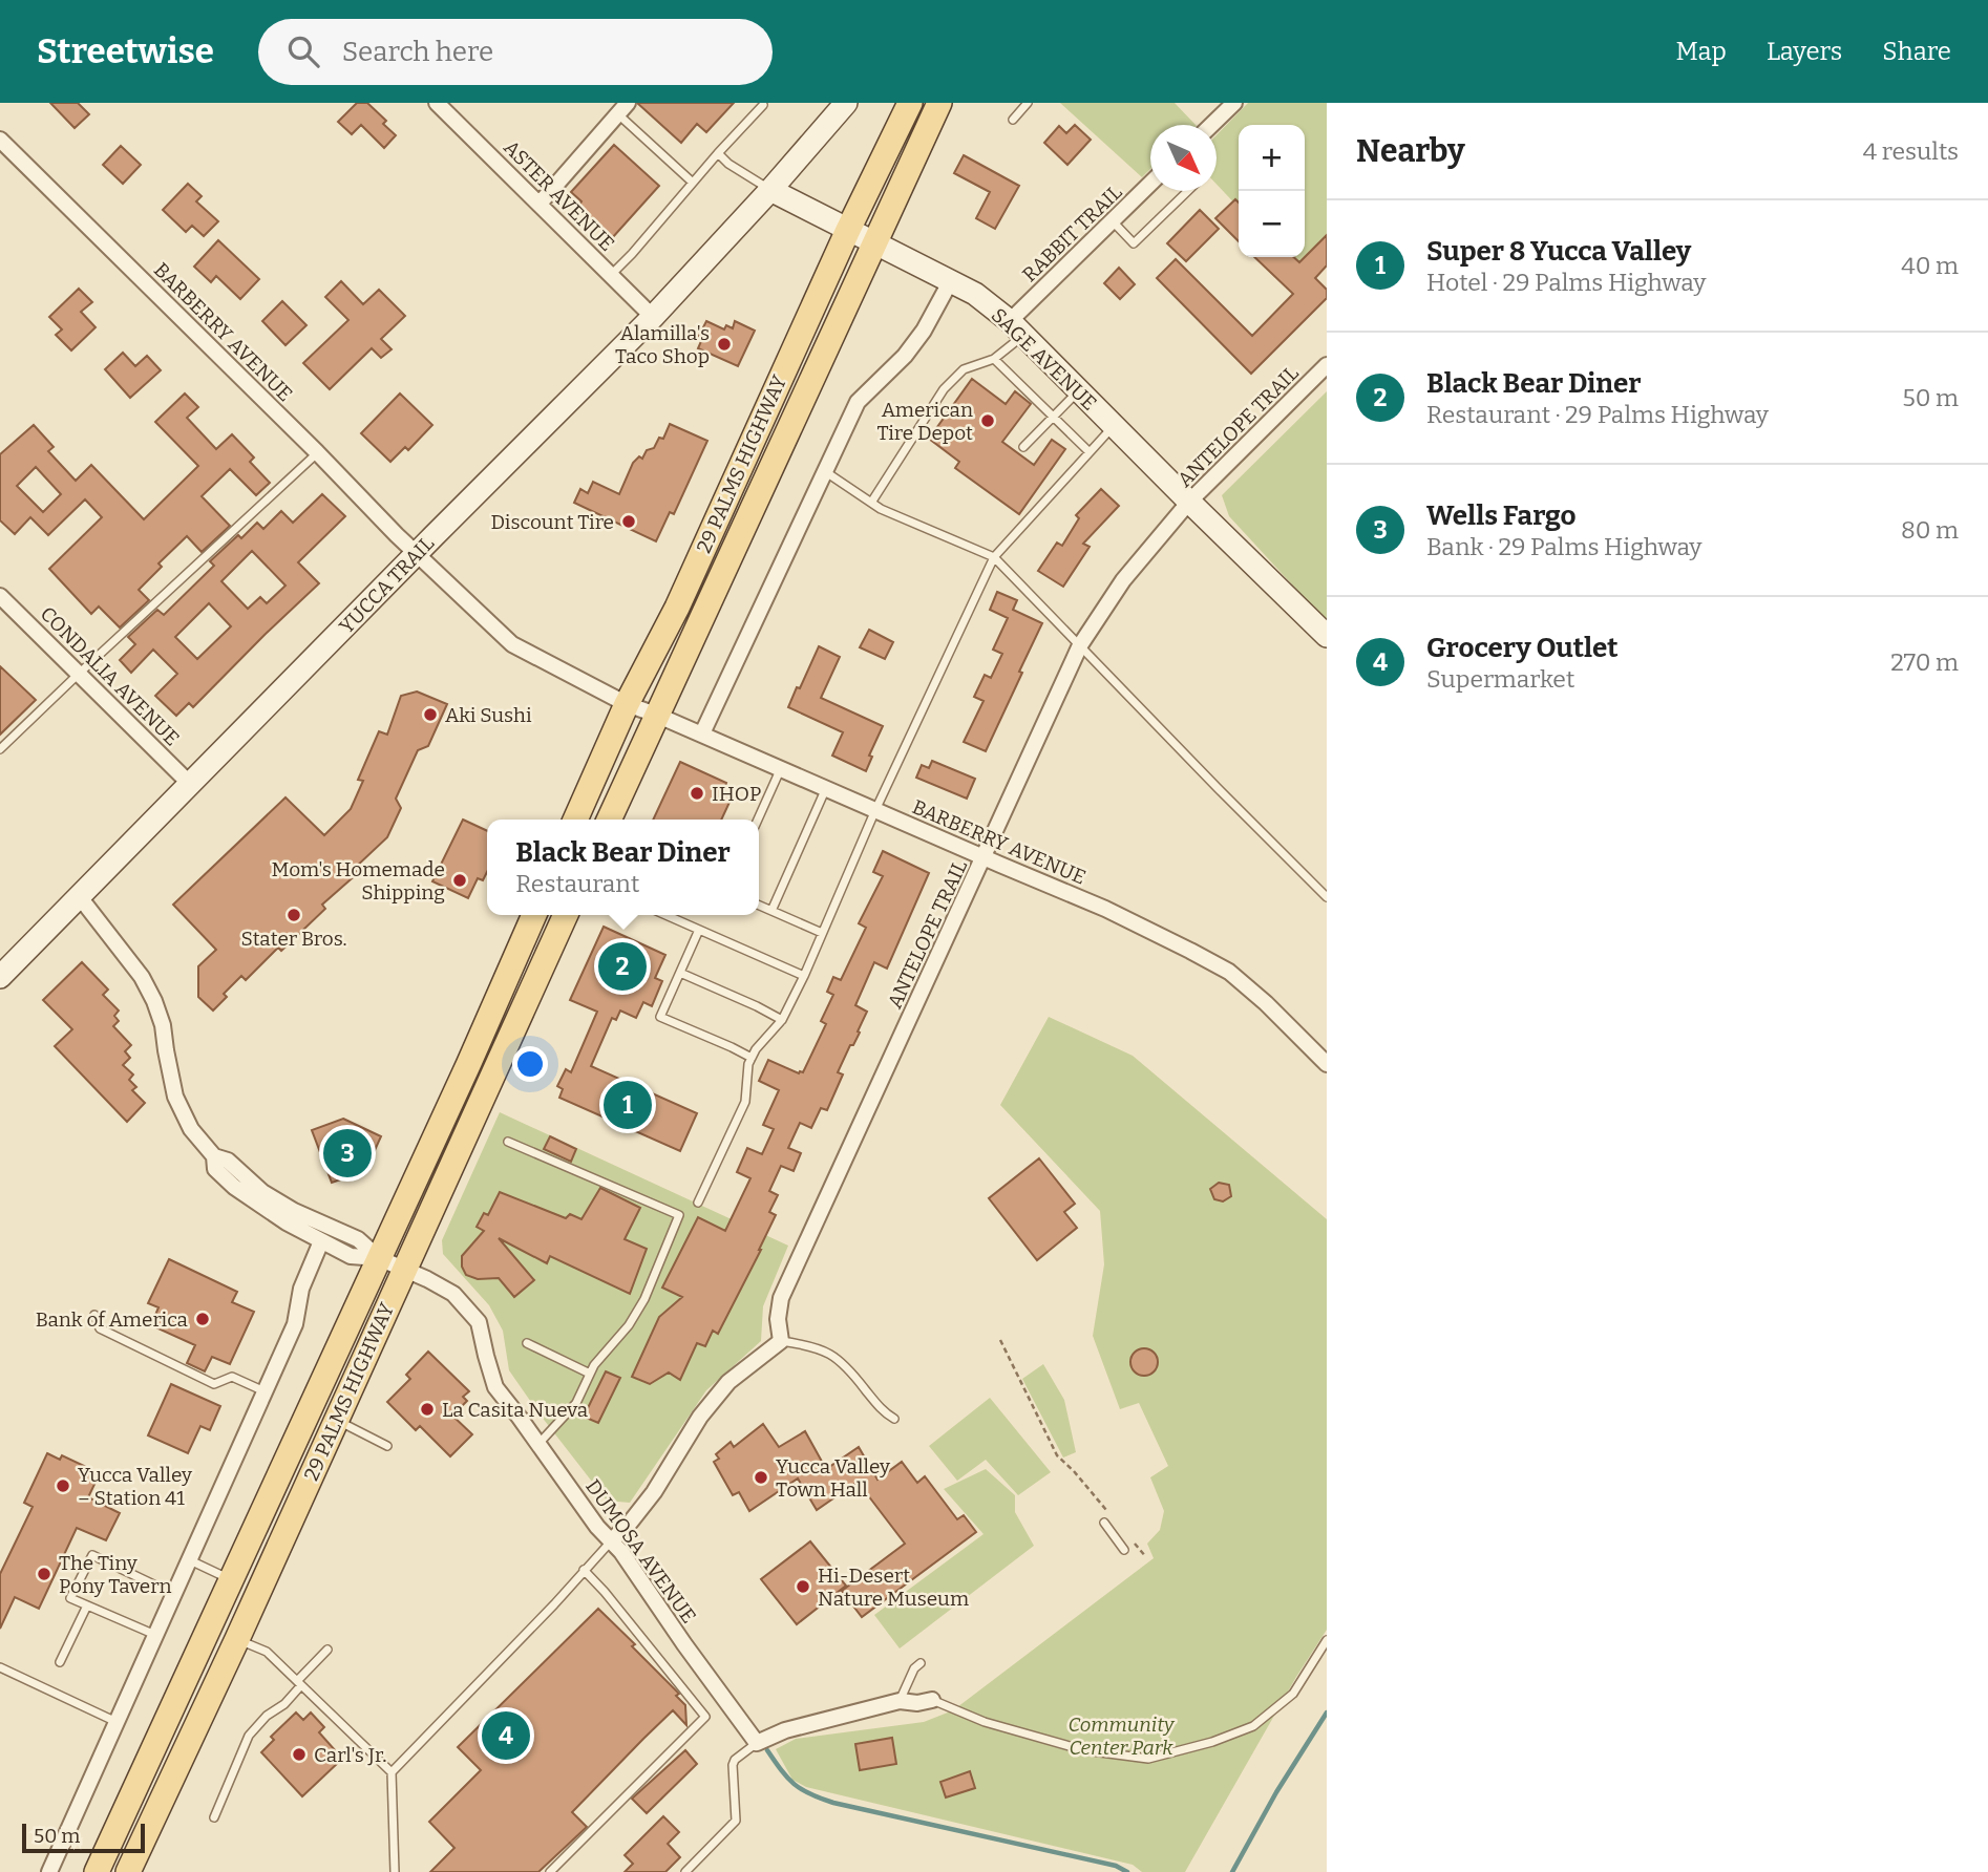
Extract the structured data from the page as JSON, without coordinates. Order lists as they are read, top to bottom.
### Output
{
  "streets": {
    "main road": ["29 PALMS HIGHWAY"],
    "street": [
      "ASTER AVENUE",
      "RABBIT TRAIL",
      "BARBERRY AVENUE",
      "SAGE AVENUE",
      "ANTELOPE TRAIL",
      "YUCCA TRAIL",
      "CONDALIA AVENUE",
      "DUMOSA AVENUE"
    ]
  },
  "crossings": [
    ["ASTER AVENUE", "YUCCA TRAIL"],
    ["RABBIT TRAIL", "SAGE AVENUE"],
    ["BARBERRY AVENUE", "ANTELOPE TRAIL"],
    ["BARBERRY AVENUE", "29 PALMS HIGHWAY"],
    ["BARBERRY AVENUE", "YUCCA TRAIL"],
    ["SAGE AVENUE", "ANTELOPE TRAIL"],
    ["SAGE AVENUE", "29 PALMS HIGHWAY"],
    ["SAGE AVENUE", "YUCCA TRAIL"],
    ["29 PALMS HIGHWAY", "DUMOSA AVENUE"],
    ["YUCCA TRAIL", "CONDALIA AVENUE"],
    ["YUCCA TRAIL", "DUMOSA AVENUE"]
  ],
  "parks": ["Community Center Park"],
  "places": [
    "Alamilla's Taco Shop",
    "American Tire Depot",
    "Discount Tire",
    "Aki Sushi",
    "IHOP",
    "Mom's Homemade Shipping",
    "Stater Bros.",
    "Bank of America",
    "La Casita Nueva",
    "Yucca Valley Town Hall",
    "Yucca Valley – Station 41",
    "The Tiny Pony Tavern",
    "Hi-Desert Nature Museum",
    "Carl's Jr."
  ],
  "scale_bar": "50 m",
  "north": "bottom right",
  "page": {
    "header": "Streetwise",
    "search": "Search here",
    "nav": ["Map", "Layers", "Share"],
    "heading": ["Nearby", "4 results"],
    "map_buttons": ["+", "−"],
    "list": [
      {
        "mark": "1",
        "name": "Super 8 Yucca Valley",
        "note": "Hotel · 29 Palms Highway",
        "value": "40 m"
      },
      {
        "mark": "2",
        "name": "Black Bear Diner",
        "note": "Restaurant · 29 Palms Highway",
        "value": "50 m"
      },
      {
        "mark": "3",
        "name": "Wells Fargo",
        "note": "Bank · 29 Palms Highway",
        "value": "80 m"
      },
      {
        "mark": "4",
        "name": "Grocery Outlet",
        "note": "Supermarket",
        "value": "270 m"
      }
    ],
    "popup": ["Black Bear Diner", "Restaurant"],
    "pins": [
      "2",
      "1",
      "3",
      "4"
    ],
    "scale": "50 m"
  }
}
